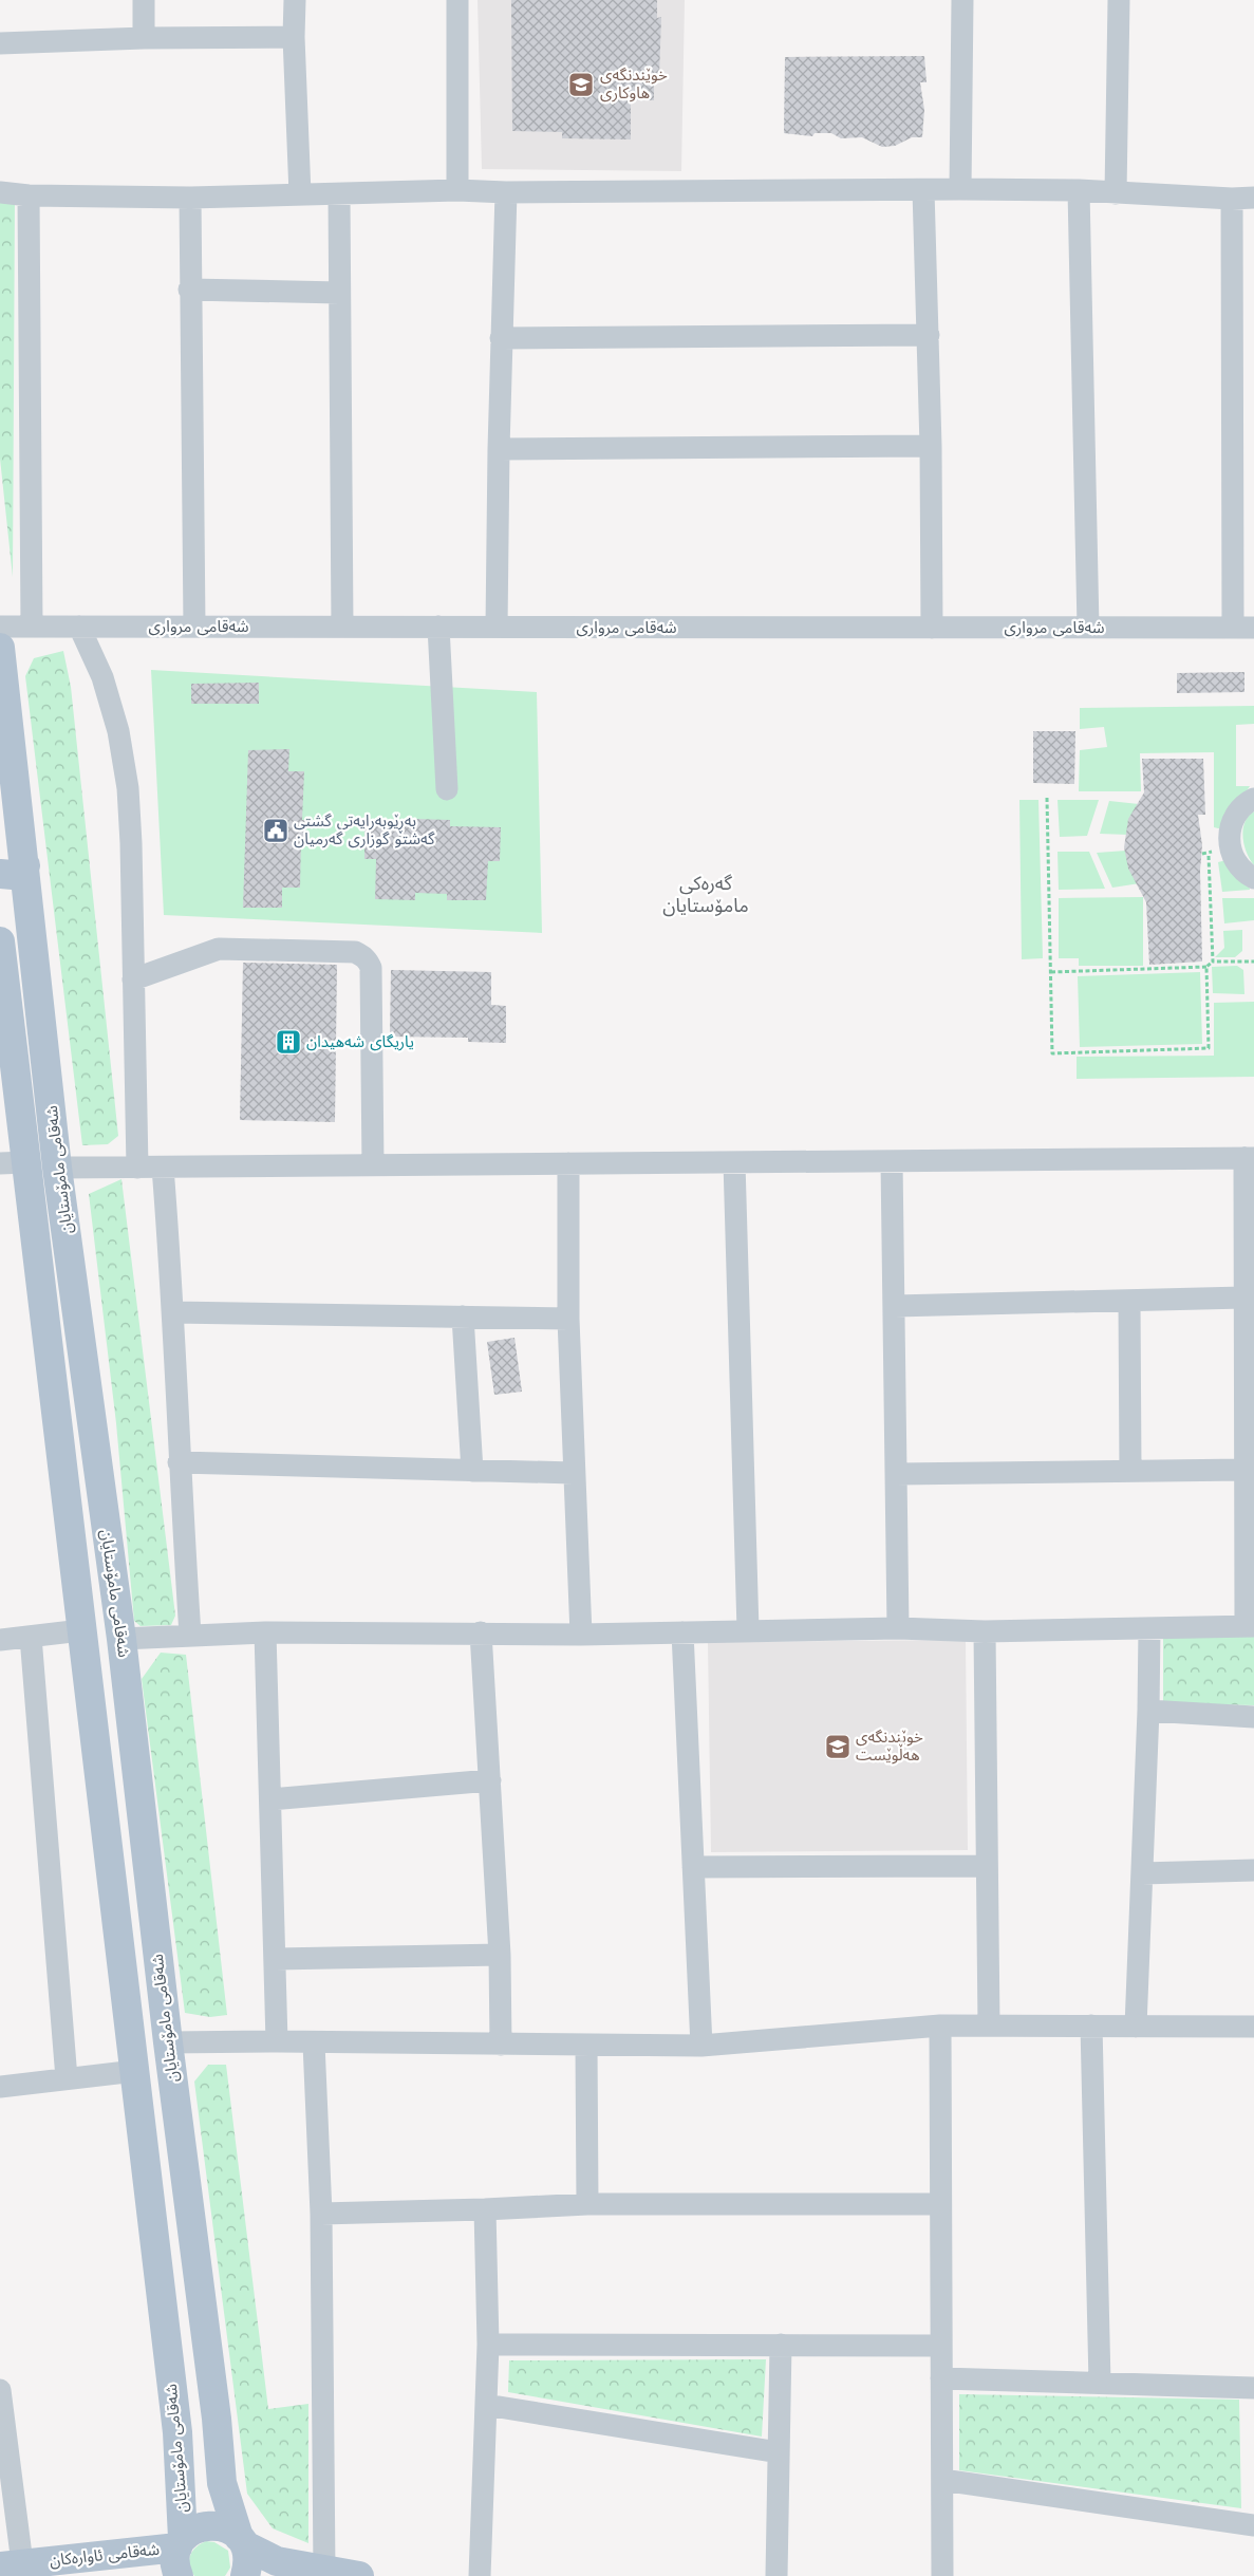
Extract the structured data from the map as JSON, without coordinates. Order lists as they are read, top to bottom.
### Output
{
  "streets": {
    "main road": ["شەقامی مامۆستایان", "شەقامی ئاوارەکان"],
    "street": ["شەقامی مرواری"]
  },
  "crossings": [
    ["شەقامی مامۆستایان", "شەقامی ئاوارەکان"]
  ],
  "districts": ["گەرەکی مامۆستایان"],
  "places": {
    "school or university": ["خوێندنگەی هاوکاری", "خوێندنگەی هەڵوێست"],
    "public building": ["بەڕێوبەرایەتی گشتی گەشتو گوزاری گەرمیان"],
    "building": ["یاریگای شەهیدان"]
  }
}
